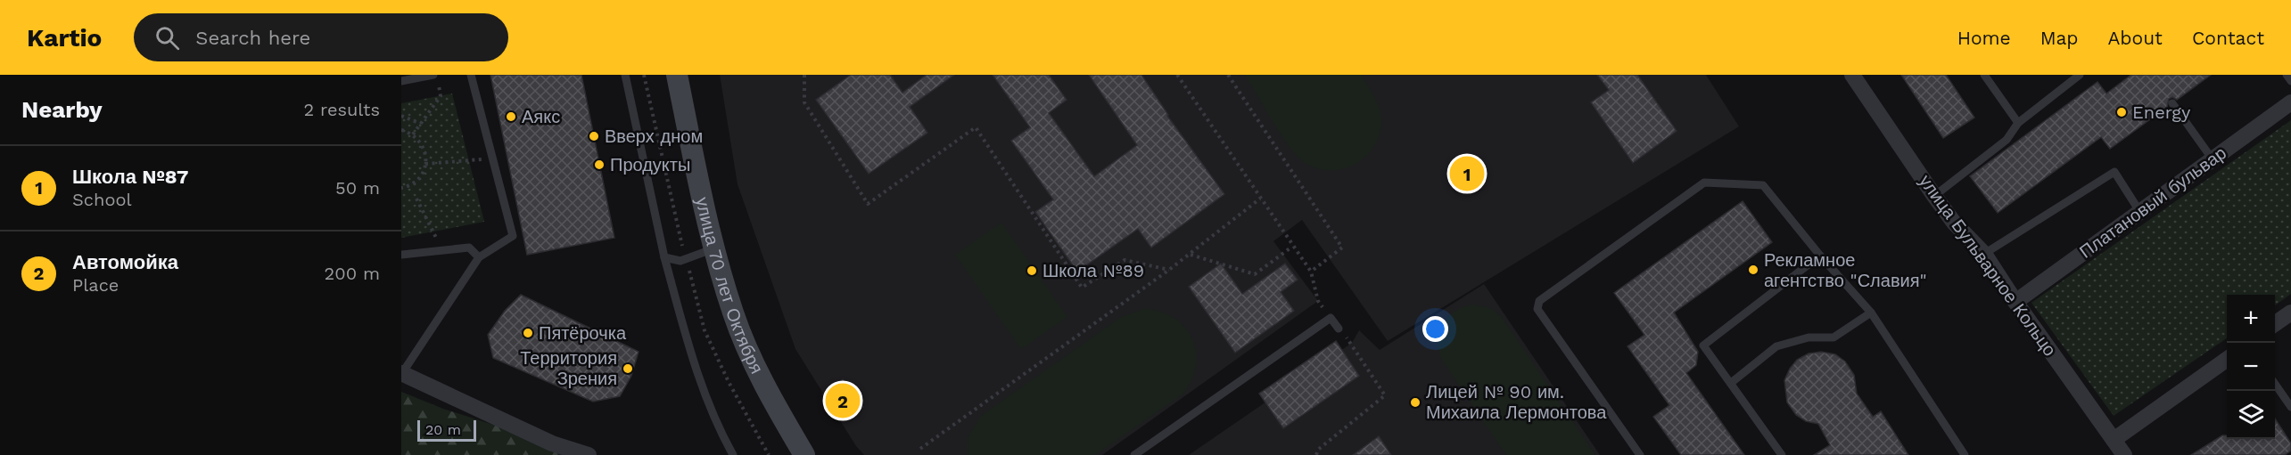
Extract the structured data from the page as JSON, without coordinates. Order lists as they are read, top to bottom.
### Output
{
  "streets": {
    "main road": ["улица 70 лет Октября"],
    "street": ["Платановый бульвар", "улица Бульварное Кольцо"]
  },
  "crossings": [
    ["Платановый бульвар", "улица Бульварное Кольцо"]
  ],
  "places": [
    "Energy",
    "Аякс",
    "Вверх дном",
    "Продукты",
    "Рекламное агентство \"Славия\"",
    "Школа №89",
    "Пятёрочка",
    "Территория Зрения",
    "Лицей № 90 им. Михаила Лермонтова"
  ],
  "scale_bar": "20 m",
  "page": {
    "header": "Kartio",
    "search": "Search here",
    "nav": [
      "Home",
      "Map",
      "About",
      "Contact"
    ],
    "heading": ["Nearby", "2 results"],
    "list": [
      {
        "mark": "1",
        "name": "Школа №87",
        "note": "School",
        "value": "50 m"
      },
      {
        "mark": "2",
        "name": "Автомойка",
        "note": "Place",
        "value": "200 m"
      }
    ],
    "pins": ["1", "2"],
    "map_buttons": ["+", "−"],
    "scale": "20 m"
  }
}
